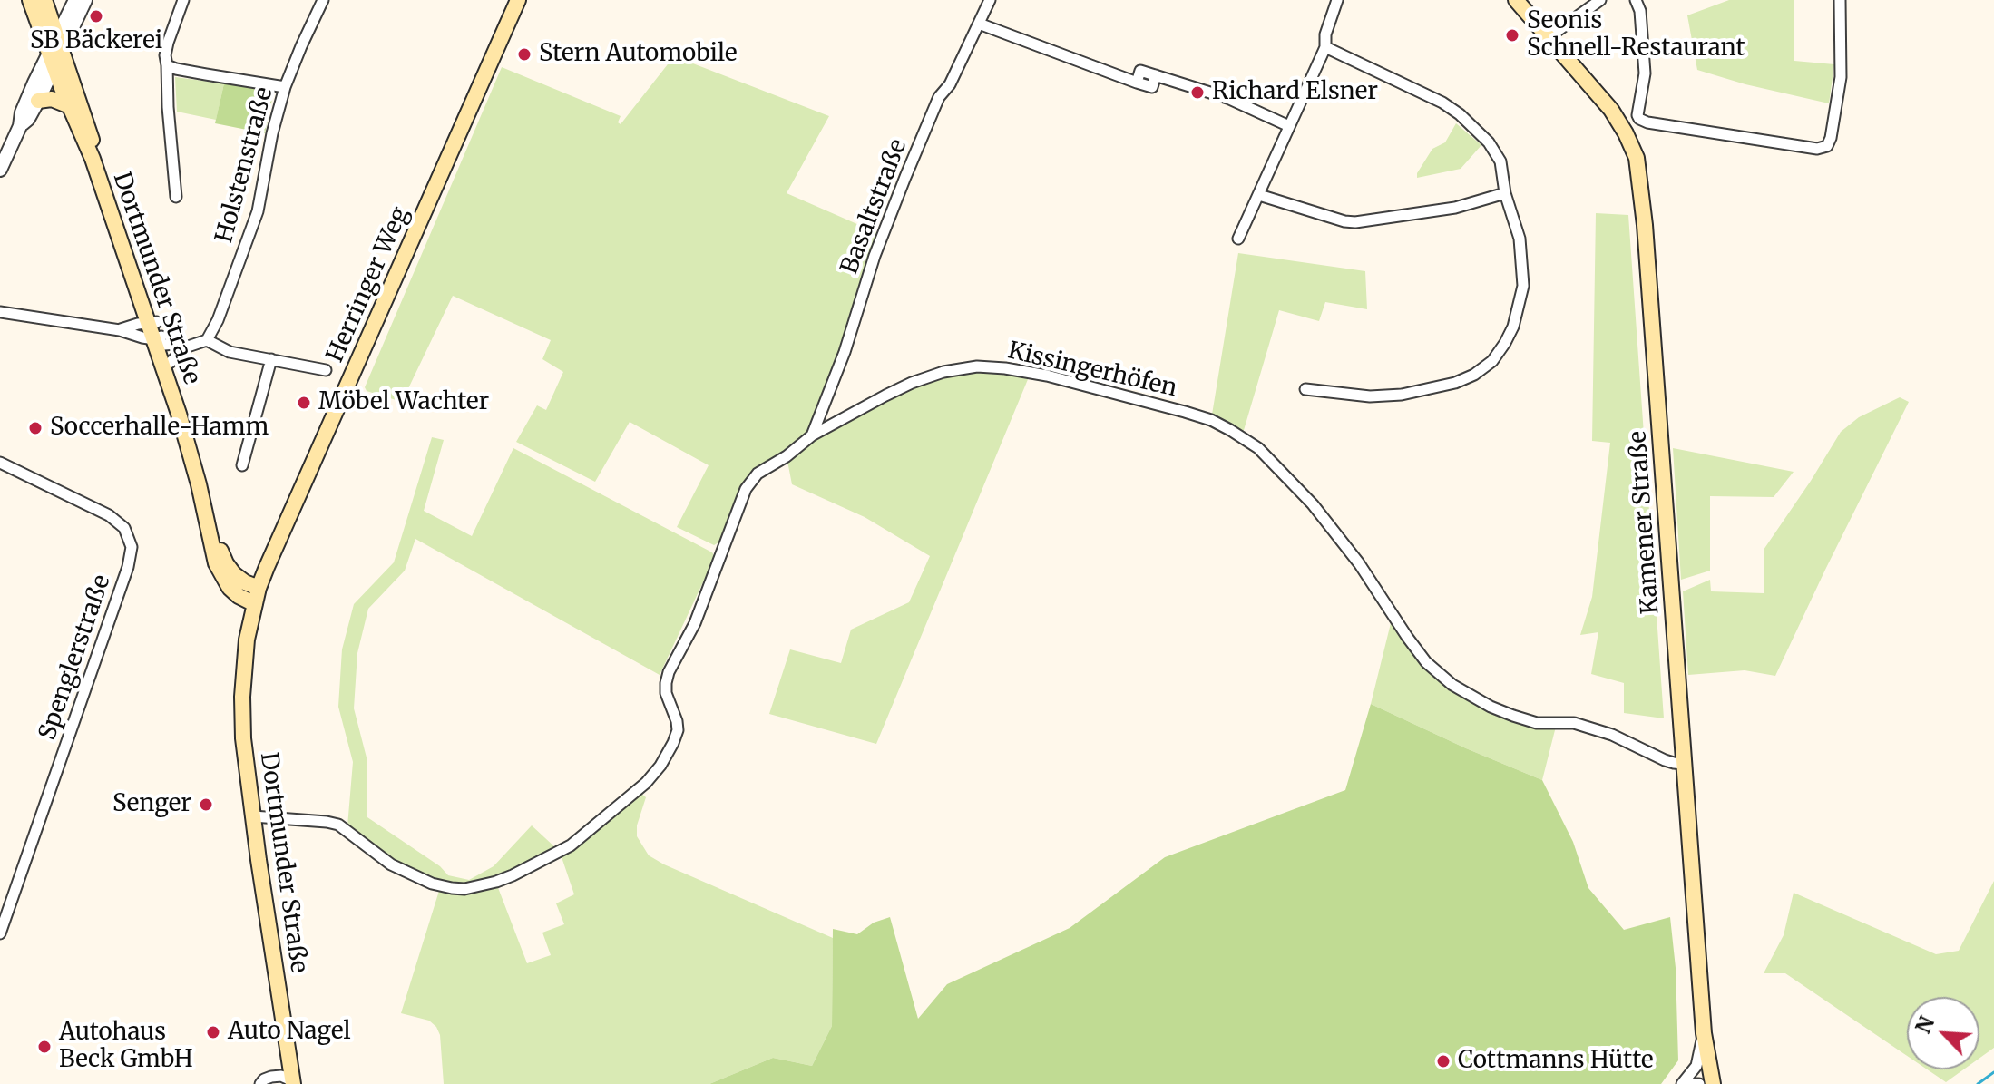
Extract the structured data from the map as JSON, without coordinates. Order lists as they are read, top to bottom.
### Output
{
  "streets": {
    "main road": ["Dortmunder Straße", "Herringer Weg", "Kamener Straße"],
    "street": [
      "Holstenstraße",
      "Basaltstraße",
      "Kissingerhöfen",
      "Spenglerstraße"
    ]
  },
  "crossings": [
    ["Basaltstraße", "Kissingerhöfen"],
    ["Dortmunder Straße", "Herringer Weg"],
    ["Dortmunder Straße", "Kissingerhöfen"],
    ["Kissingerhöfen", "Kamener Straße"]
  ],
  "places": [
    "SB Bäckerei",
    "Seonis Schnell-Restaurant",
    "Stern Automobile",
    "Richard Elsner",
    "Möbel Wachter",
    "Soccerhalle-Hamm",
    "Senger",
    "Auto Nagel",
    "Autohaus Beck GmbH",
    "Cottmanns Hütte"
  ],
  "north": "top left"
}
